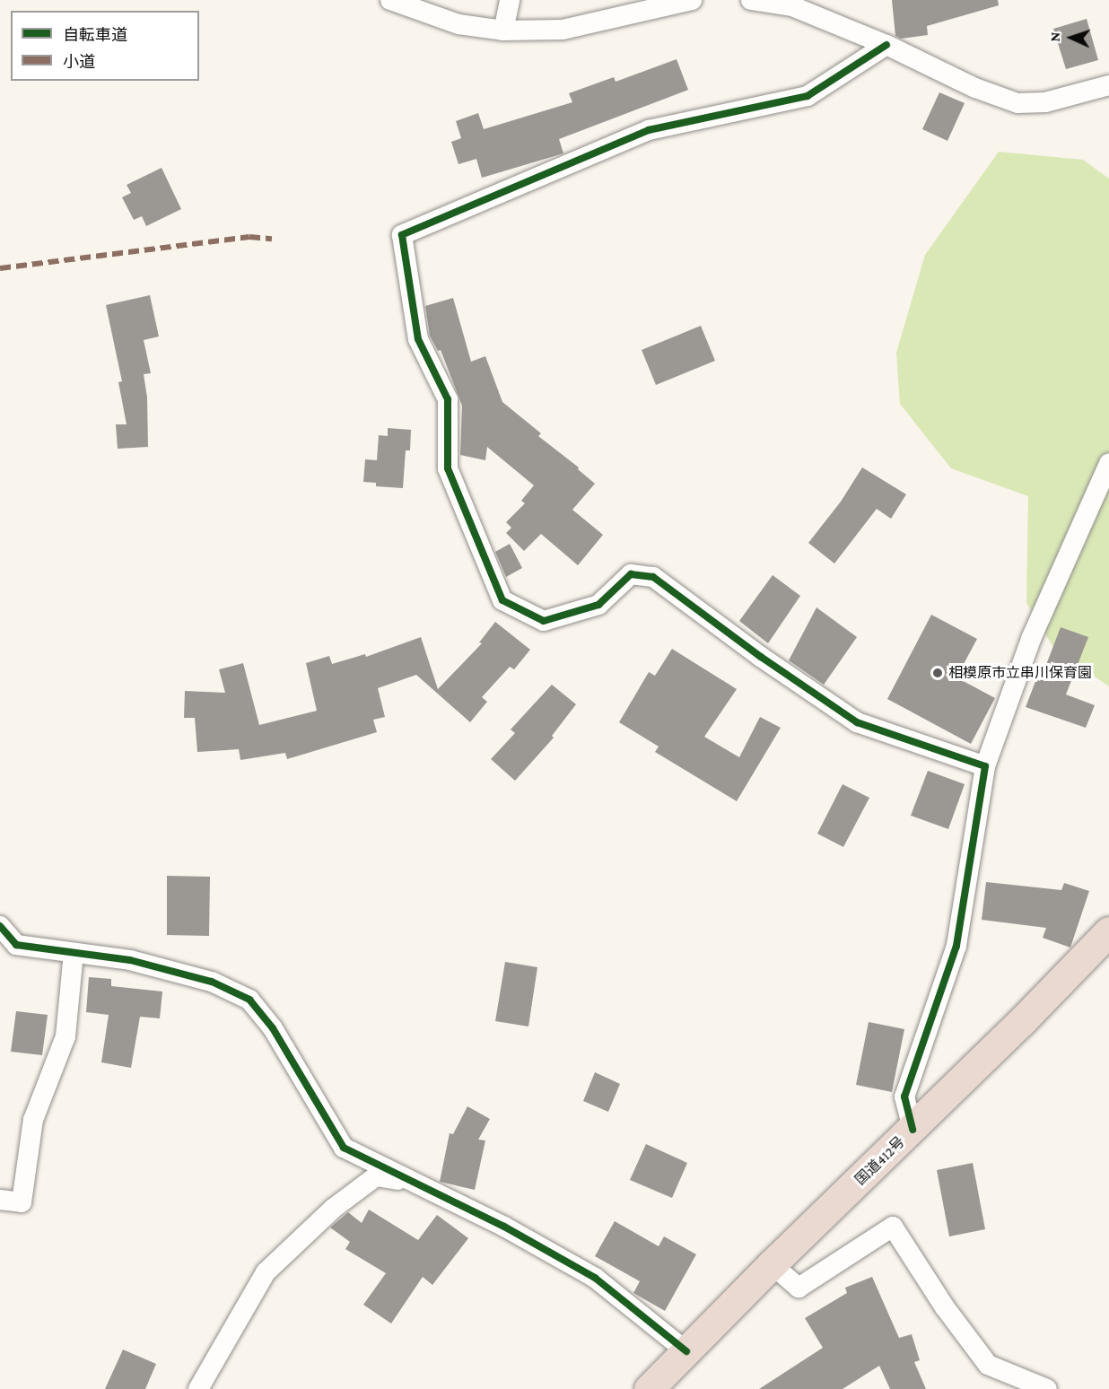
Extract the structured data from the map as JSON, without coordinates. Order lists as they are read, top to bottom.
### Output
{
  "streets": {
    "highway": ["国道412号"]
  },
  "places": ["相模原市立串川保育園"],
  "legend": ["自転車道", "小道"],
  "north": "left"
}
